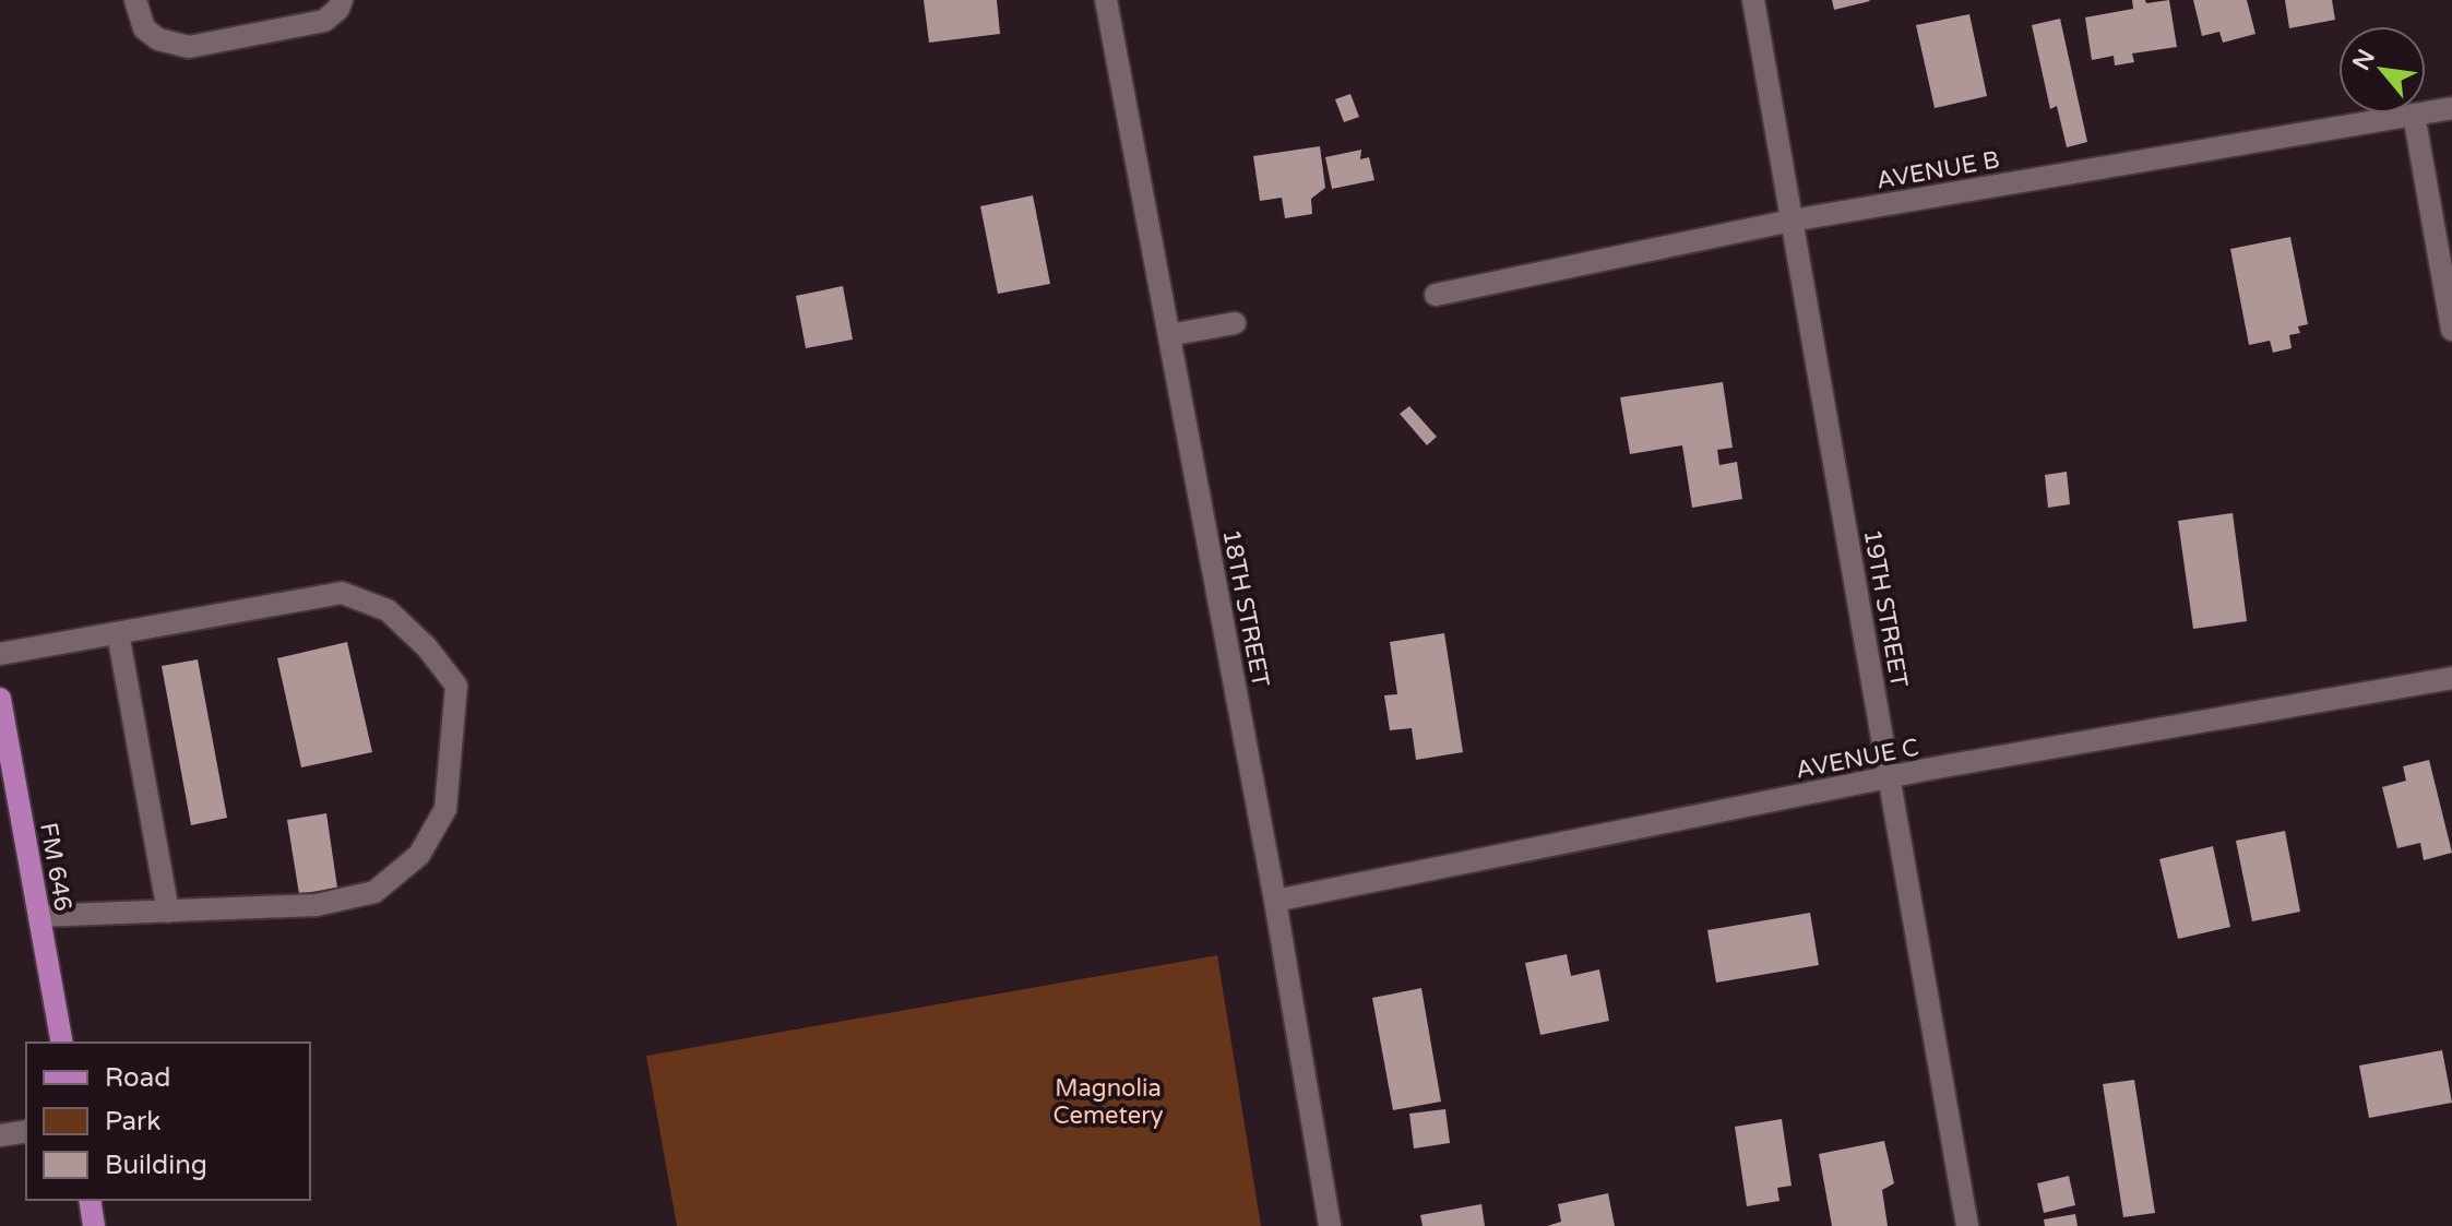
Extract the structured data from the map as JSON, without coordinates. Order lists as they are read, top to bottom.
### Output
{
  "streets": {
    "main road": ["FM 646"],
    "street": [
      "AVENUE B",
      "18TH STREET",
      "19TH STREET",
      "AVENUE C"
    ]
  },
  "crossings": [
    ["AVENUE B", "19TH STREET"],
    ["18TH STREET", "AVENUE C"],
    ["19TH STREET", "AVENUE C"]
  ],
  "parks": ["Magnolia Cemetery"],
  "legend": ["Road", "Park", "Building"],
  "north": "top left"
}
